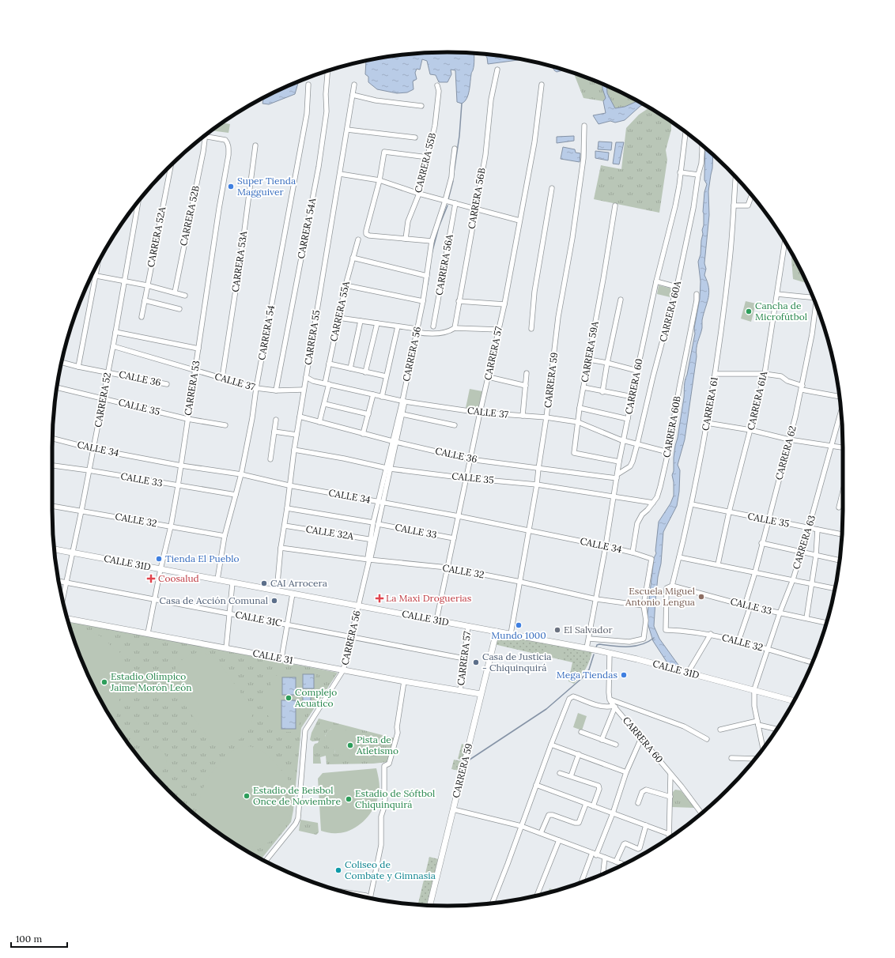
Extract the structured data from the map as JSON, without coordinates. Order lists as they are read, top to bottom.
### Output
{
  "streets": {
    "street": [
      "CARRERA 55B",
      "CARRERA 56B",
      "CARRERA 52B",
      "CARRERA 54A",
      "CARRERA 52A",
      "CARRERA 53A",
      "CARRERA 56A",
      "CARRERA 55A",
      "CARRERA 60A",
      "CARRERA 54",
      "CARRERA 55",
      "CARRERA 59A",
      "CARRERA 57",
      "CARRERA 56",
      "CALLE 36",
      "CARRERA 59",
      "CALLE 37",
      "CARRERA 60",
      "CARRERA 53",
      "CARRERA 52",
      "CARRERA 61A",
      "CARRERA 61",
      "CALLE 35",
      "CARRERA 60B",
      "CALLE 34",
      "CARRERA 62",
      "CALLE 33",
      "CALLE 32",
      "CALLE 32A",
      "CARRERA 63",
      "CALLE 31D",
      "CALLE 31C",
      "CALLE 31"
    ]
  },
  "crossings": [
    ["CARRERA 52B", "CARRERA 53"],
    ["CARRERA 54A", "CALLE 37"],
    ["CARRERA 53A", "CALLE 37"],
    ["CARRERA 55A", "CALLE 36"],
    ["CARRERA 55A", "CALLE 37"],
    ["CARRERA 60A", "CALLE 36"],
    ["CARRERA 60A", "CALLE 37"],
    ["CARRERA 60A", "CARRERA 60"],
    ["CARRERA 54", "CALLE 37"],
    ["CARRERA 54", "CALLE 34"],
    ["CARRERA 54", "CALLE 33"],
    ["CARRERA 54", "CALLE 32"],
    ["CARRERA 54", "CALLE 31D"],
    ["CARRERA 55", "CALLE 36"],
    ["CARRERA 55", "CALLE 37"],
    ["CARRERA 55", "CALLE 35"],
    ["CARRERA 55", "CALLE 34"],
    ["CARRERA 55", "CALLE 33"],
    ["CARRERA 55", "CALLE 32"],
    ["CARRERA 55", "CALLE 32A"],
    ["CARRERA 55", "CALLE 31D"],
    ["CARRERA 59A", "CALLE 37"],
    ["CARRERA 59A", "CARRERA 60"],
    ["CARRERA 57", "CALLE 36"],
    ["CARRERA 57", "CALLE 37"],
    ["CARRERA 57", "CALLE 35"],
    ["CARRERA 57", "CALLE 34"],
    ["CARRERA 57", "CALLE 33"],
    ["CARRERA 57", "CALLE 32"],
    ["CARRERA 57", "CALLE 31D"],
    ["CARRERA 57", "CALLE 31C"],
    ["CARRERA 57", "CALLE 31"],
    ["CARRERA 56", "CALLE 36"],
    ["CARRERA 56", "CALLE 37"],
    ["CARRERA 56", "CALLE 35"],
    ["CARRERA 56", "CALLE 34"],
    ["CARRERA 56", "CALLE 33"],
    ["CARRERA 56", "CALLE 32"],
    ["CARRERA 56", "CALLE 32A"],
    ["CARRERA 56", "CALLE 31D"],
    ["CARRERA 56", "CALLE 31C"],
    ["CARRERA 56", "CALLE 31"],
    ["CALLE 36", "CARRERA 59"],
    ["CALLE 36", "CARRERA 60"],
    ["CALLE 36", "CARRERA 52"],
    ["CARRERA 59", "CALLE 37"],
    ["CARRERA 59", "CALLE 35"],
    ["CARRERA 59", "CALLE 34"],
    ["CARRERA 59", "CALLE 32"],
    ["CARRERA 59", "CALLE 31D"],
    ["CARRERA 59", "CALLE 31"],
    ["CALLE 37", "CARRERA 60"],
    ["CALLE 37", "CARRERA 53"],
    ["CALLE 37", "CARRERA 52"],
    ["CALLE 37", "CARRERA 60B"],
    ["CARRERA 60", "CALLE 35"],
    ["CARRERA 60", "CALLE 34"],
    ["CARRERA 60", "CALLE 32"],
    ["CARRERA 60", "CALLE 31D"],
    ["CARRERA 53", "CALLE 35"],
    ["CARRERA 53", "CALLE 34"],
    ["CARRERA 53", "CALLE 33"],
    ["CARRERA 53", "CALLE 32"],
    ["CARRERA 53", "CALLE 31D"],
    ["CARRERA 53", "CALLE 31C"],
    ["CARRERA 53", "CALLE 31"],
    ["CARRERA 52", "CALLE 35"],
    ["CARRERA 52", "CALLE 34"],
    ["CARRERA 52", "CALLE 33"],
    ["CARRERA 52", "CALLE 32"],
    ["CARRERA 52", "CALLE 31D"],
    ["CARRERA 52", "CALLE 31C"],
    ["CARRERA 61A", "CALLE 35"],
    ["CARRERA 61", "CALLE 35"],
    ["CARRERA 61", "CALLE 33"],
    ["CARRERA 61", "CALLE 32"],
    ["CALLE 35", "CARRERA 60B"],
    ["CALLE 35", "CARRERA 62"],
    ["CALLE 35", "CARRERA 63"],
    ["CARRERA 60B", "CALLE 34"],
    ["CALLE 34", "CALLE 32"],
    ["CARRERA 62", "CALLE 33"],
    ["CALLE 33", "CARRERA 63"],
    ["CALLE 32", "CARRERA 63"],
    ["CARRERA 63", "CALLE 31D"]
  ],
  "places": {
    "other": [
      "Super Tienda Magguiver",
      "Cancha de Microfútbol",
      "Tienda El Pueblo",
      "CAI Arrocera",
      "Escuela Miguel Antonio Lengua",
      "Casa de Acción Comunal",
      "Mundo 1000",
      "El Salvador",
      "Casa de Justicia - Chiquinquirá",
      "Mega Tiendas",
      "Estadio Olímpico Jaime Morón León",
      "Complejo Acuatico",
      "Pista de Atletismo",
      "Estadio de Beisbol Once de Noviembre",
      "Estadio de Sóftbol Chiquinquirá",
      "Coliseo de Combate y Gimnasia"
    ],
    "health": ["Coosalud", "La Maxi Droguerias"]
  },
  "scale_bar": "100 m"
}
